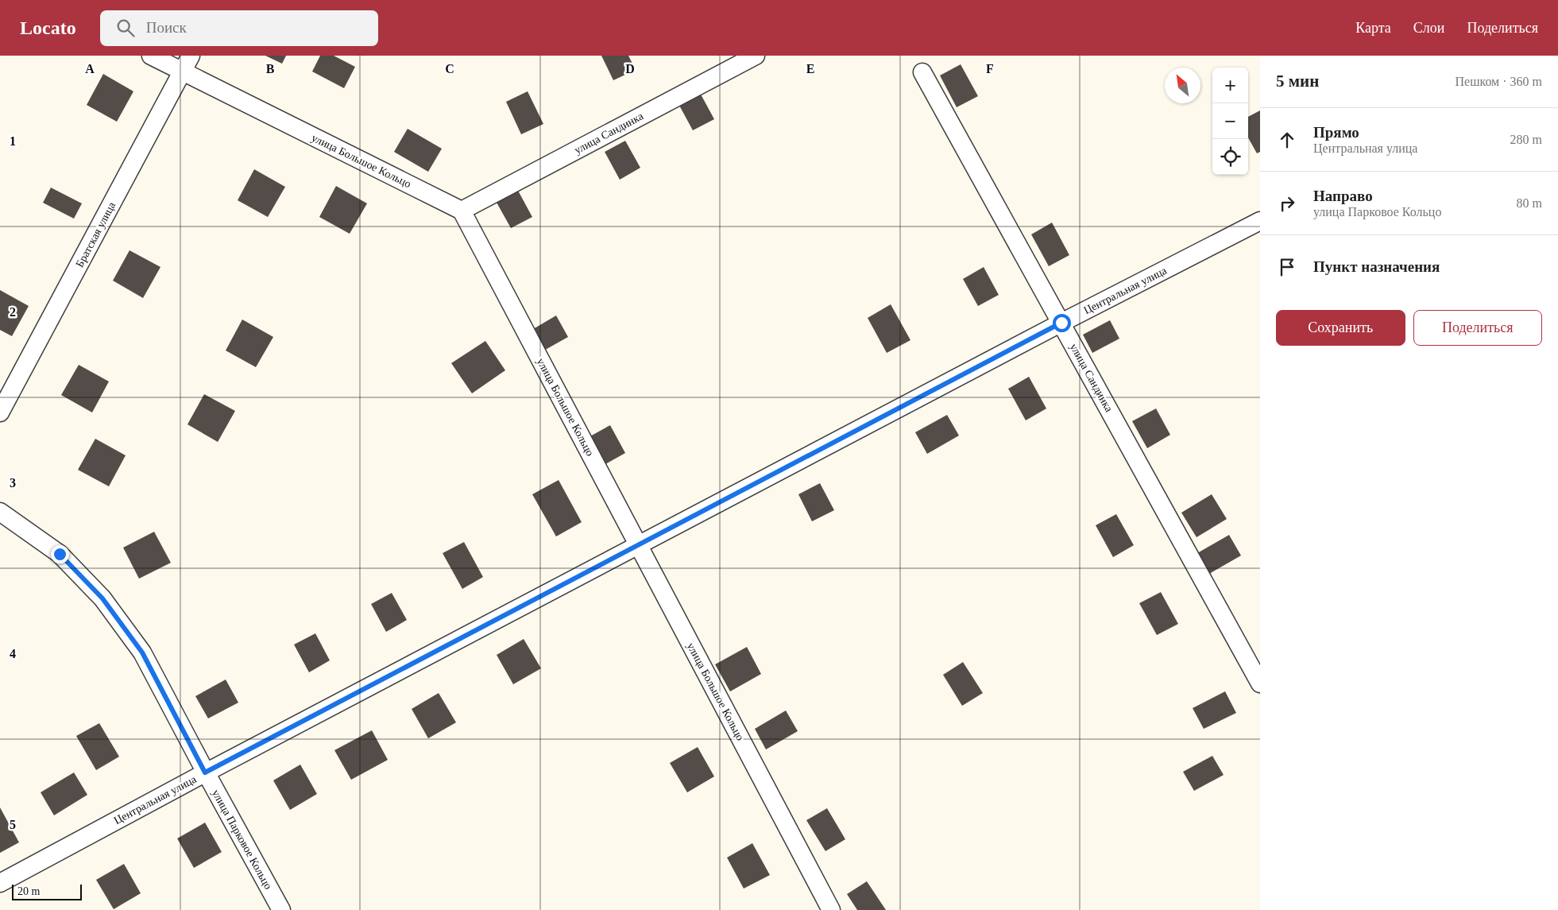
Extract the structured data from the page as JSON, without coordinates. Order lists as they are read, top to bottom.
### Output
{
  "streets": {
    "street": [
      "улица Сандинка",
      "улица Большое Кольцо",
      "Братская улица",
      "Центральная улица",
      "улица Парковое Кольцо"
    ]
  },
  "crossings": [
    ["улица Сандинка", "улица Большое Кольцо"],
    ["улица Сандинка", "Центральная улица"],
    ["улица Большое Кольцо", "Братская улица"],
    ["улица Большое Кольцо", "Центральная улица"],
    ["Центральная улица", "улица Парковое Кольцо"]
  ],
  "scale_bar": "20 m",
  "north": "top left",
  "page": {
    "header": "Locato",
    "search": "Поиск",
    "nav": ["Карта", "Слои", "Поделиться"],
    "heading": ["5 мин", "Пешком · 360 m"],
    "map_buttons": ["+", "−"],
    "list": [
      ["Прямо", "Центральная улица", "280 m"],
      ["Направо", "улица Парковое Кольцо", "80 m"],
      "Пункт назначения"
    ],
    "buttons": ["Сохранить", "Поделиться"],
    "scale": "20 m"
  },
  "grid": {
    "columns": [
      "A",
      "B",
      "C",
      "D",
      "E",
      "F"
    ],
    "rows": [
      "1",
      "2",
      "3",
      "4",
      "5"
    ]
  }
}
